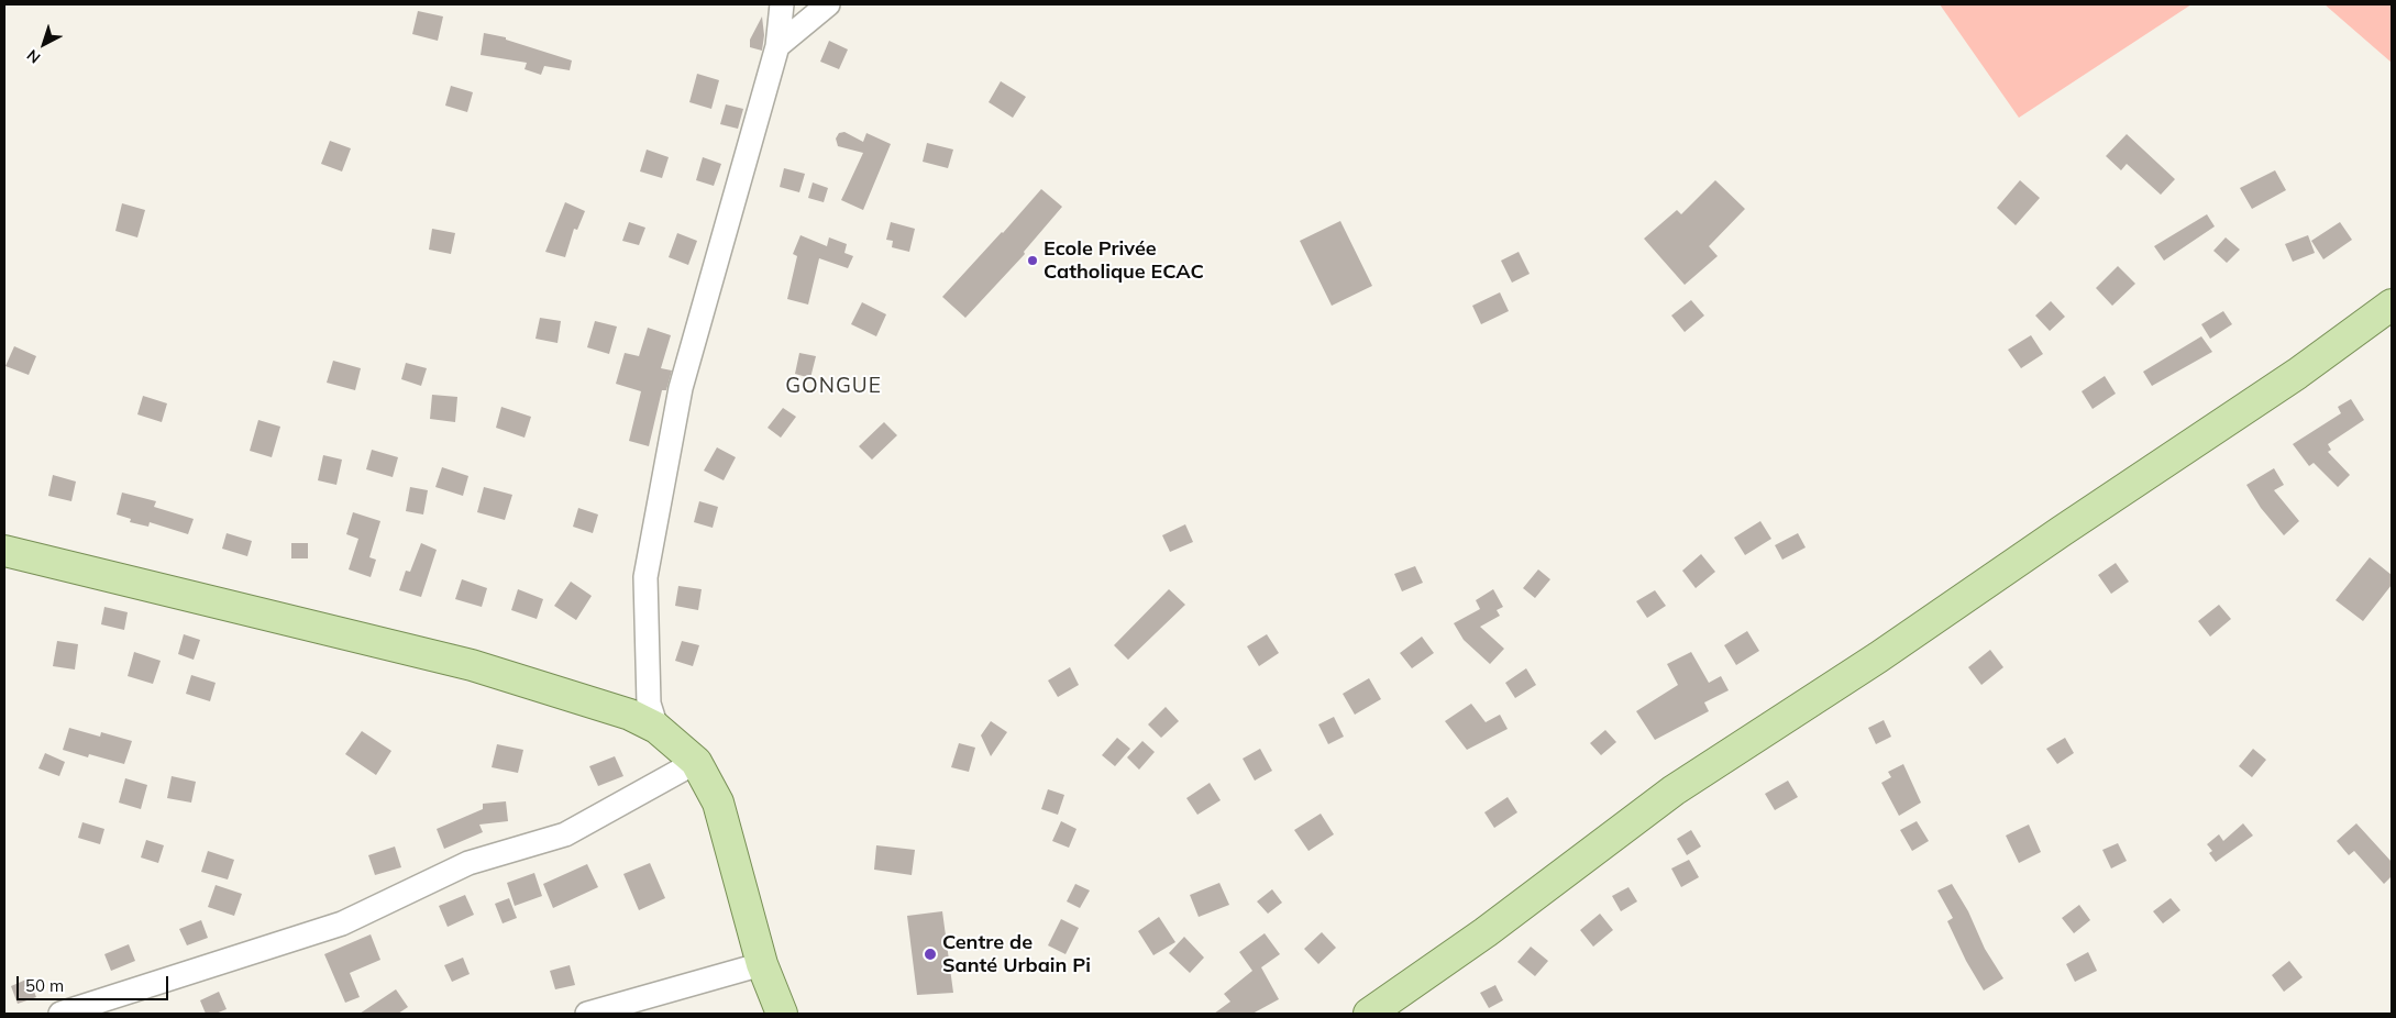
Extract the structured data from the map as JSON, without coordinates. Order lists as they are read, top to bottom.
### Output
{
  "districts": ["GONGUE"],
  "places": ["Ecole Privée Catholique ECAC", "Centre de Santé Urbain Pi"],
  "scale_bar": "50 m",
  "north": "bottom left"
}
